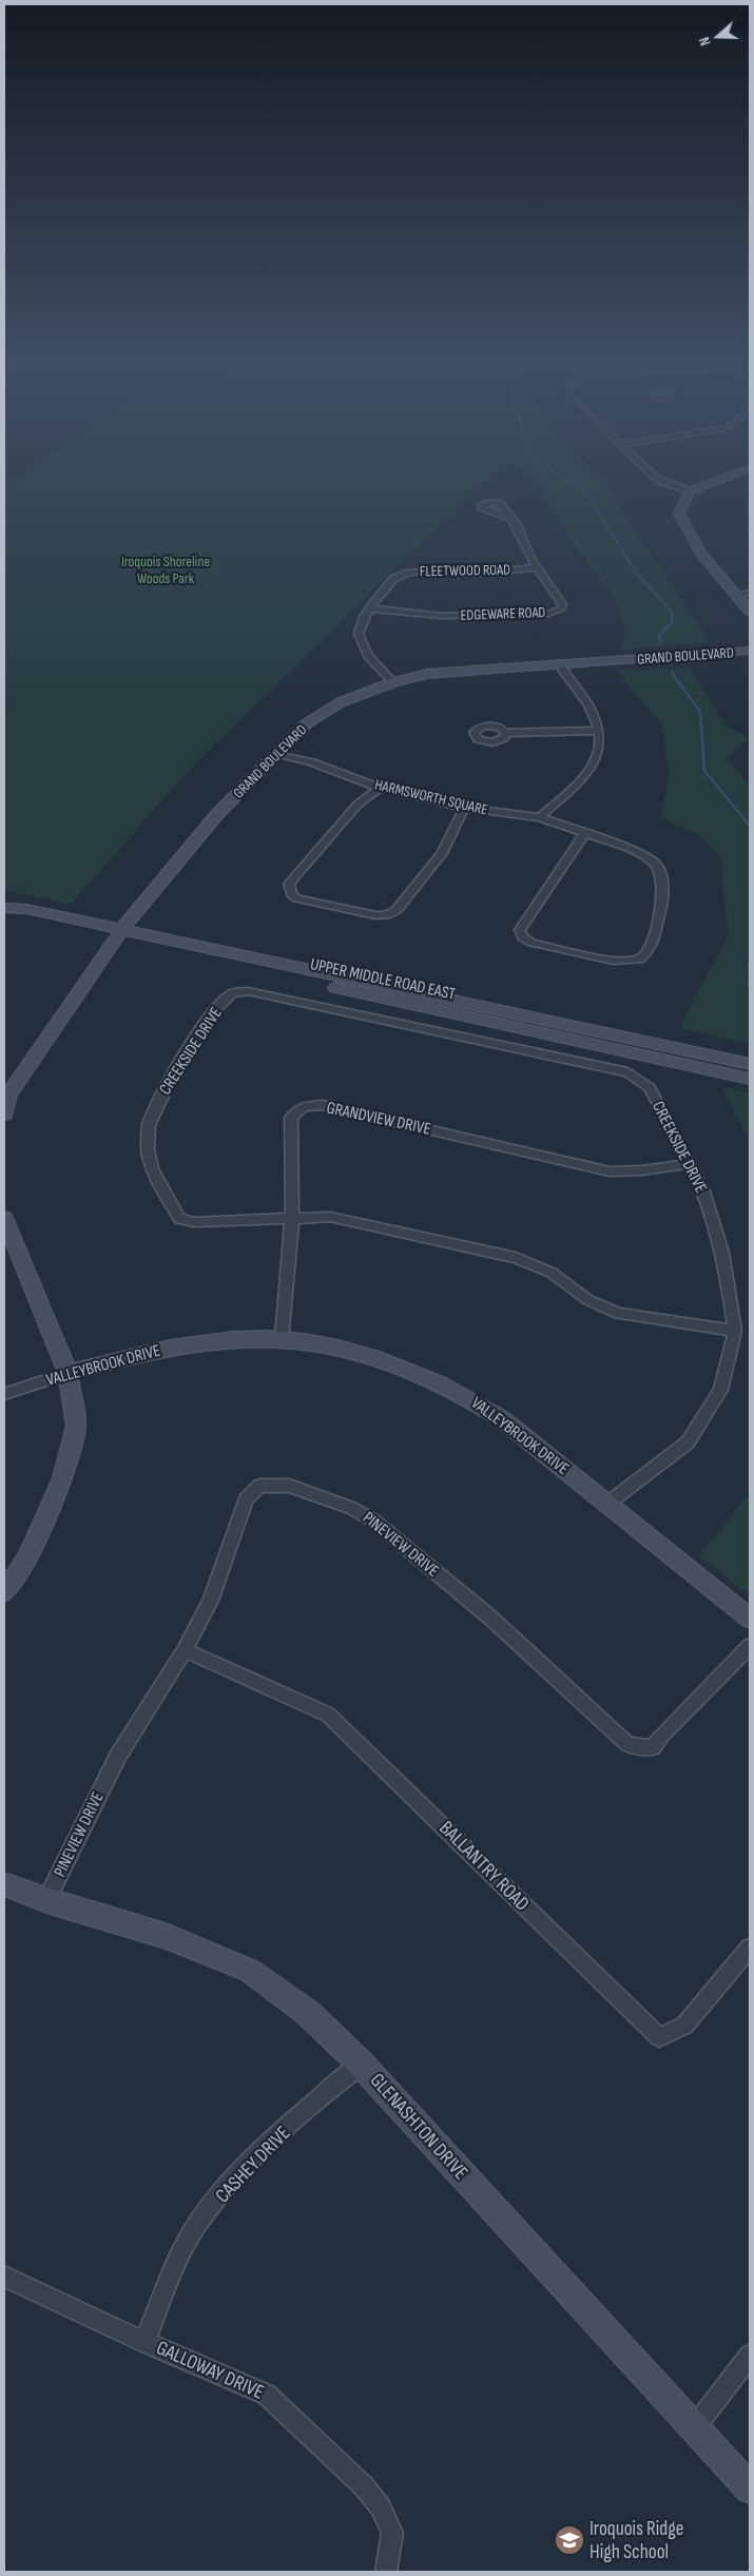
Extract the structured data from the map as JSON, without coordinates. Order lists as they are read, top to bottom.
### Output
{
  "streets": {
    "street": [
      "FLEETWOOD ROAD",
      "EDGEWARE ROAD",
      "GRAND BOULEVARD",
      "HARMSWORTH SQUARE",
      "UPPER MIDDLE ROAD EAST",
      "CREEKSIDE DRIVE",
      "GRANDVIEW DRIVE",
      "VALLEYBROOK DRIVE",
      "PINEVIEW DRIVE",
      "BALLANTRY ROAD",
      "GLENASHTON DRIVE",
      "CASHEY DRIVE",
      "GALLOWAY DRIVE"
    ]
  },
  "crossings": [
    ["FLEETWOOD ROAD", "EDGEWARE ROAD"],
    ["FLEETWOOD ROAD", "GRAND BOULEVARD"],
    ["GRAND BOULEVARD", "HARMSWORTH SQUARE"],
    ["GRAND BOULEVARD", "UPPER MIDDLE ROAD EAST"],
    ["CREEKSIDE DRIVE", "GRANDVIEW DRIVE"],
    ["CREEKSIDE DRIVE", "VALLEYBROOK DRIVE"],
    ["GRANDVIEW DRIVE", "VALLEYBROOK DRIVE"],
    ["PINEVIEW DRIVE", "BALLANTRY ROAD"],
    ["PINEVIEW DRIVE", "GLENASHTON DRIVE"],
    ["GLENASHTON DRIVE", "CASHEY DRIVE"],
    ["CASHEY DRIVE", "GALLOWAY DRIVE"]
  ],
  "parks": ["Iroquois Shoreline Woods Park"],
  "places": {
    "school or university": ["Iroquois Ridge High School"]
  },
  "north": "left"
}
